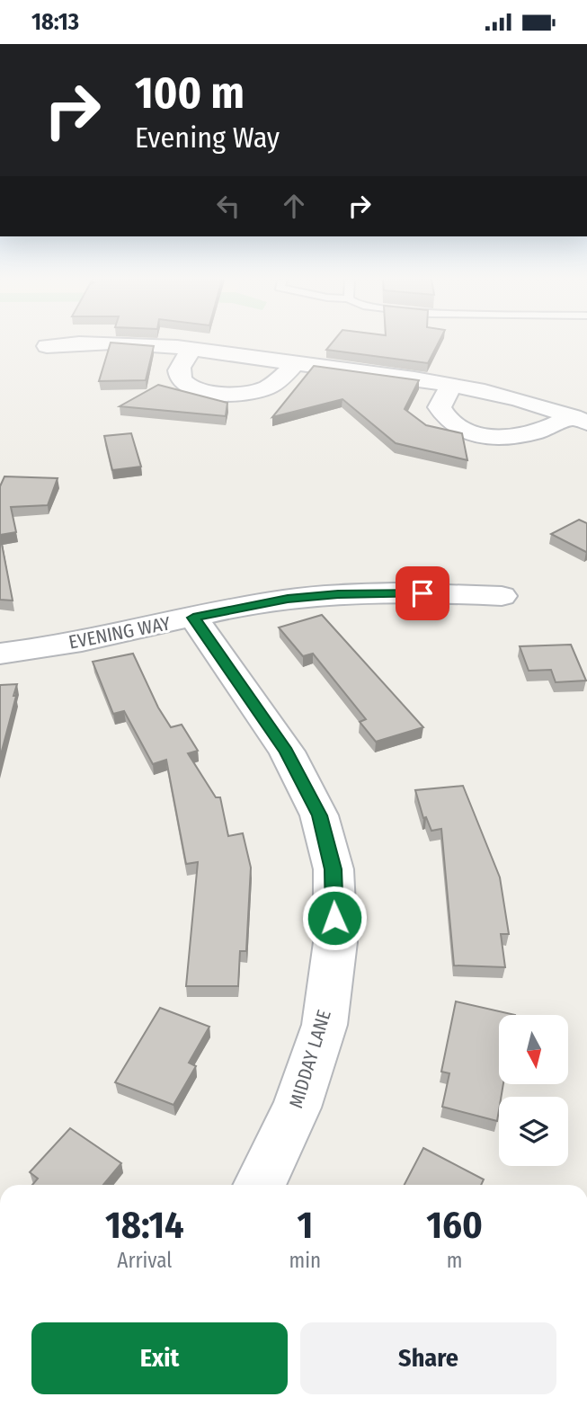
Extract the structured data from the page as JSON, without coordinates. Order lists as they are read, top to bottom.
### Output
{
  "streets": {
    "street": ["EVENING WAY", "MIDDAY LANE"]
  },
  "crossings": [
    ["EVENING WAY", "MIDDAY LANE"]
  ],
  "north": "bottom",
  "page": {
    "status": "18:13",
    "turn": ["100 m", "Evening Way"],
    "eta": [
      "18:14",
      "Arrival",
      "1",
      "min",
      "160",
      "m"
    ],
    "buttons": ["Exit", "Share"]
  }
}
